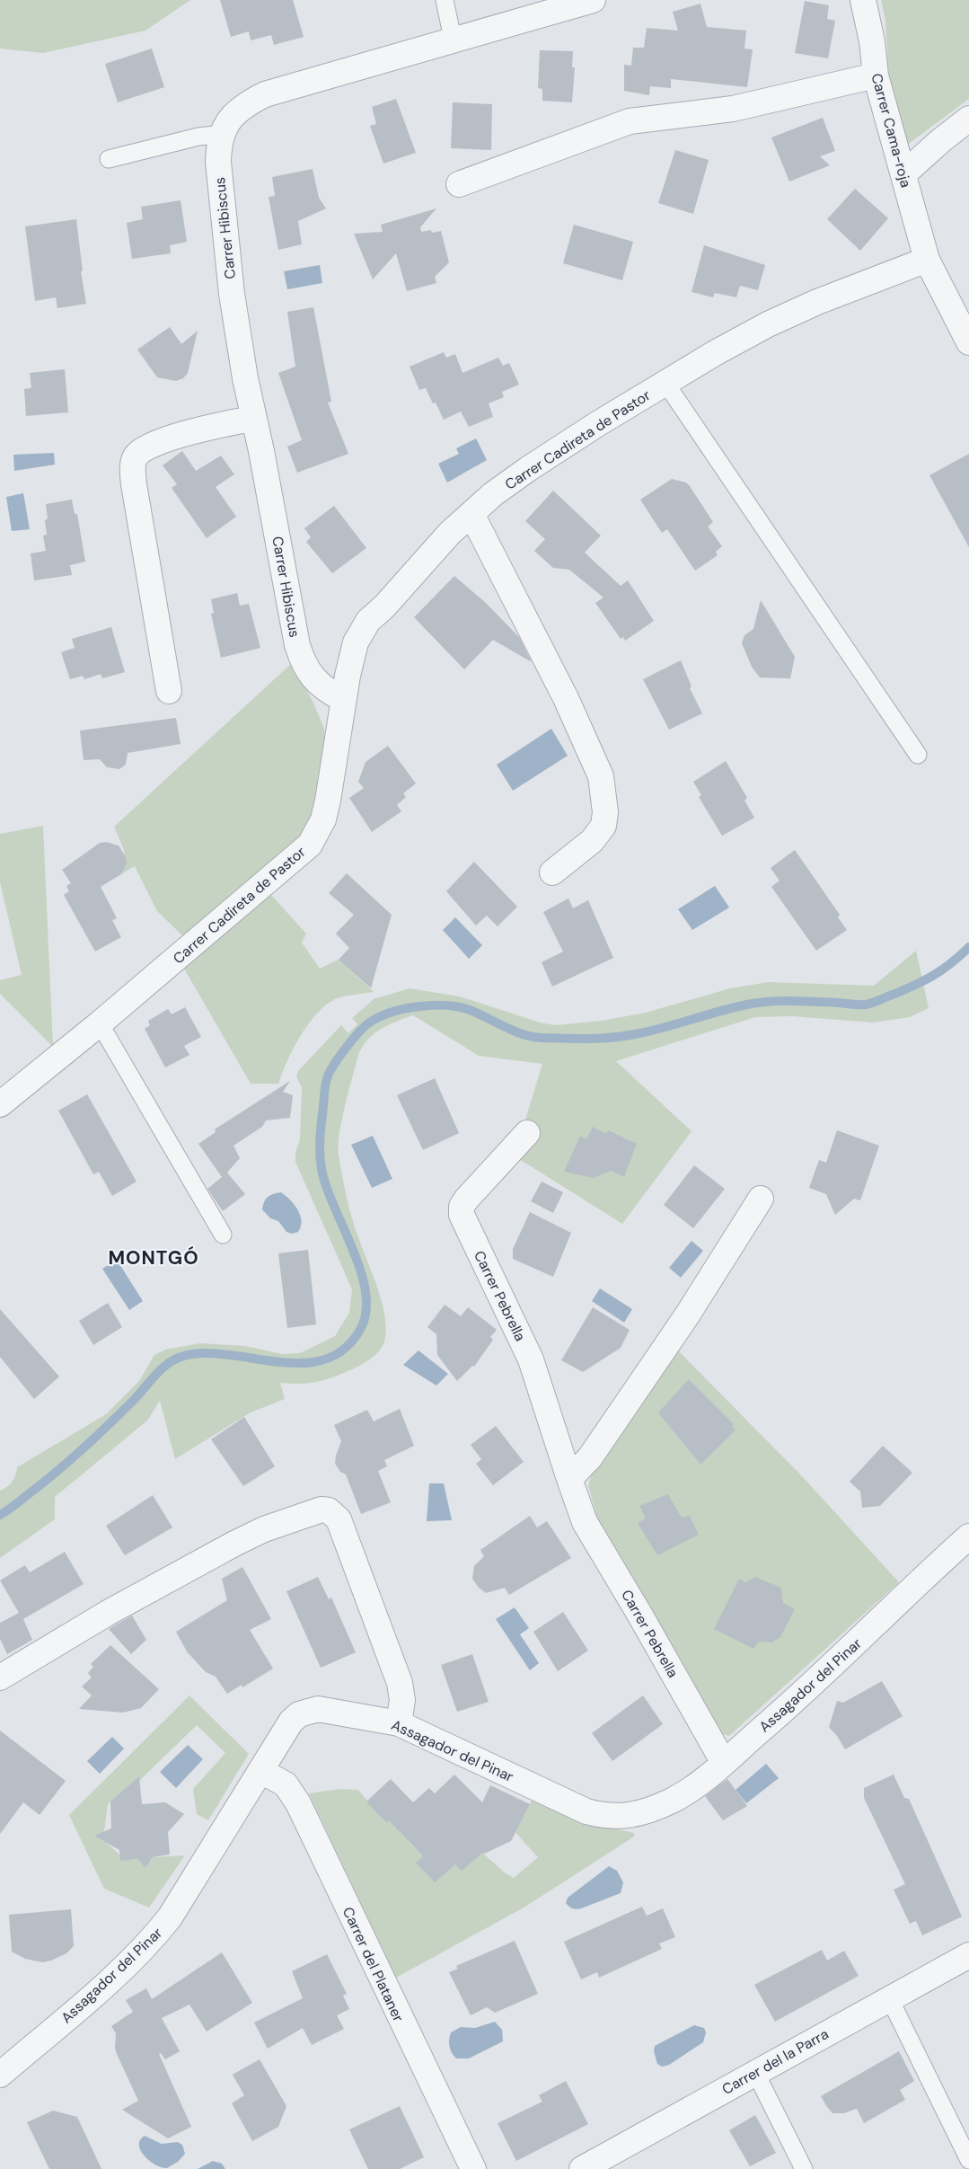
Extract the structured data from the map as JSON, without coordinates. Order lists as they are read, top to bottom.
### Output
{
  "streets": {
    "street": [
      "Carrer Cama-roja",
      "Carrer Hibiscus",
      "Carrer Cadireta de Pastor",
      "Carrer Pebrella",
      "Assagador del Pinar",
      "Carrer del Plataner",
      "Carrer del la Parra"
    ]
  },
  "crossings": [
    ["Carrer Cama-roja", "Carrer Cadireta de Pastor"],
    ["Carrer Hibiscus", "Carrer Cadireta de Pastor"],
    ["Carrer Pebrella", "Assagador del Pinar"],
    ["Assagador del Pinar", "Carrer del Plataner"]
  ],
  "districts": ["MONTGÓ"]
}
